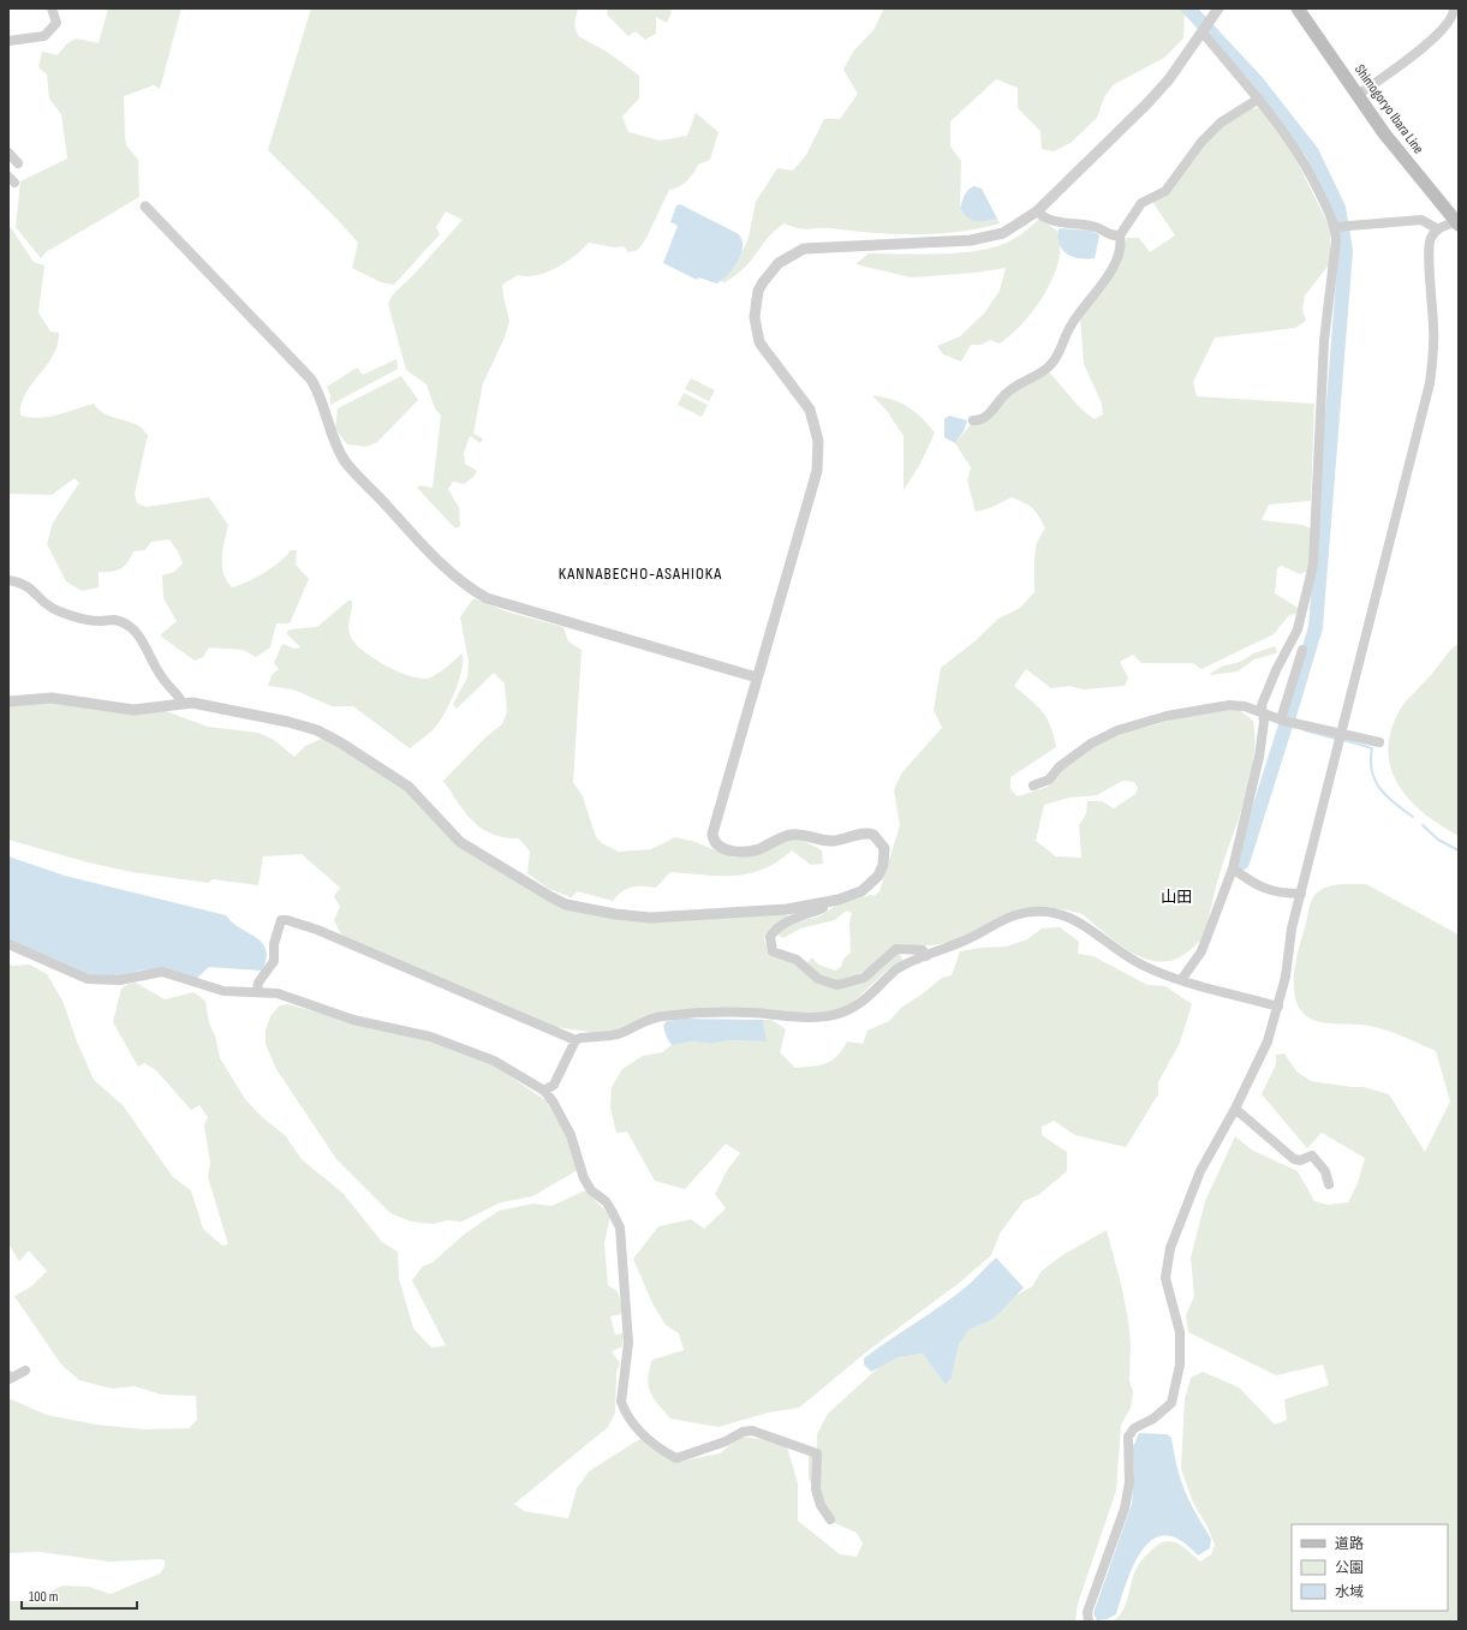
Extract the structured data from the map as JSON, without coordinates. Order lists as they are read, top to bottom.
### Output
{
  "streets": {
    "main road": ["Shimogoryo Ibara Line"]
  },
  "districts": ["KANNABECHO-ASAHIOKA", "山田"],
  "legend": ["道路", "公園", "水域"],
  "scale_bar": "100 m"
}
